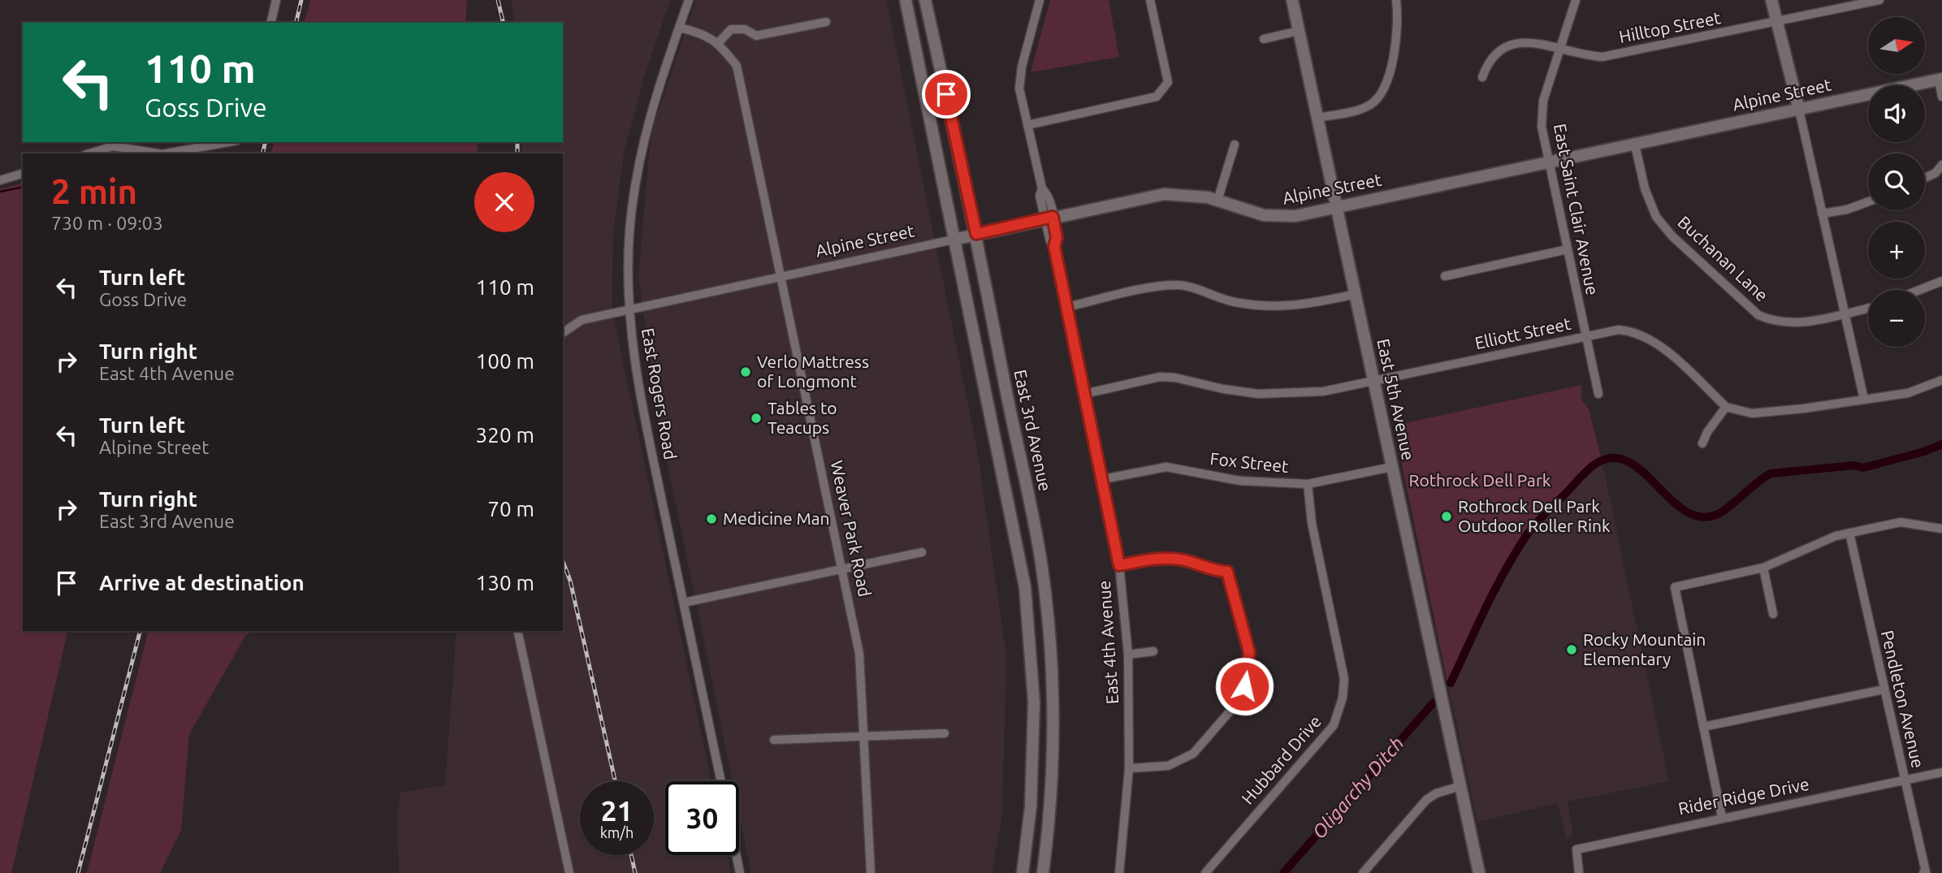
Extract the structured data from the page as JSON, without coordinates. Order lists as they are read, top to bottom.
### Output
{
  "streets": {
    "street": [
      "Hilltop Street",
      "Alpine Street",
      "East Saint Clair Avenue",
      "Buchanan Lane",
      "Elliott Street",
      "East Rogers Road",
      "East 5th Avenue",
      "East 3rd Avenue",
      "Fox Street",
      "Weaver Park Road",
      "East 4th Avenue",
      "Pendleton Avenue",
      "Hubbard Drive",
      "Rider Ridge Drive"
    ]
  },
  "crossings": [
    ["Hilltop Street", "East Saint Clair Avenue"],
    ["Alpine Street", "East Saint Clair Avenue"],
    ["Alpine Street", "Buchanan Lane"],
    ["Alpine Street", "East Rogers Road"],
    ["Alpine Street", "East 5th Avenue"],
    ["Alpine Street", "East 3rd Avenue"],
    ["Alpine Street", "Weaver Park Road"],
    ["Alpine Street", "East 4th Avenue"],
    ["East Saint Clair Avenue", "Elliott Street"],
    ["Elliott Street", "East 5th Avenue"],
    ["Elliott Street", "East 4th Avenue"],
    ["East Rogers Road", "Weaver Park Road"],
    ["East 5th Avenue", "Fox Street"],
    ["Fox Street", "East 4th Avenue"],
    ["Fox Street", "Hubbard Drive"],
    ["Pendleton Avenue", "Rider Ridge Drive"]
  ],
  "water": ["Oligarchy Ditch"],
  "parks": ["Rothrock Dell Park"],
  "places": [
    "Verlo Mattress of Longmont",
    "Tables to Teacups",
    "Rothrock Dell Park Outdoor Roller Rink",
    "Medicine Man",
    "Rocky Mountain Elementary"
  ],
  "north": "right",
  "page": {
    "map_buttons": ["+", "−"],
    "turn": ["110 m", "Goss Drive"],
    "heading": ["2 min", "730 m · 09:03"],
    "list": [
      {
        "name": "Turn left",
        "note": "Goss Drive",
        "value": "110 m"
      },
      {
        "name": "Turn right",
        "note": "East 4th Avenue",
        "value": "100 m"
      },
      {
        "name": "Turn left",
        "note": "Alpine Street",
        "value": "320 m"
      },
      {
        "name": "Turn right",
        "note": "East 3rd Avenue",
        "value": "70 m"
      },
      {
        "name": "Arrive at destination",
        "value": "130 m"
      }
    ],
    "speed": "21 km/h",
    "limit": "30"
  }
}
